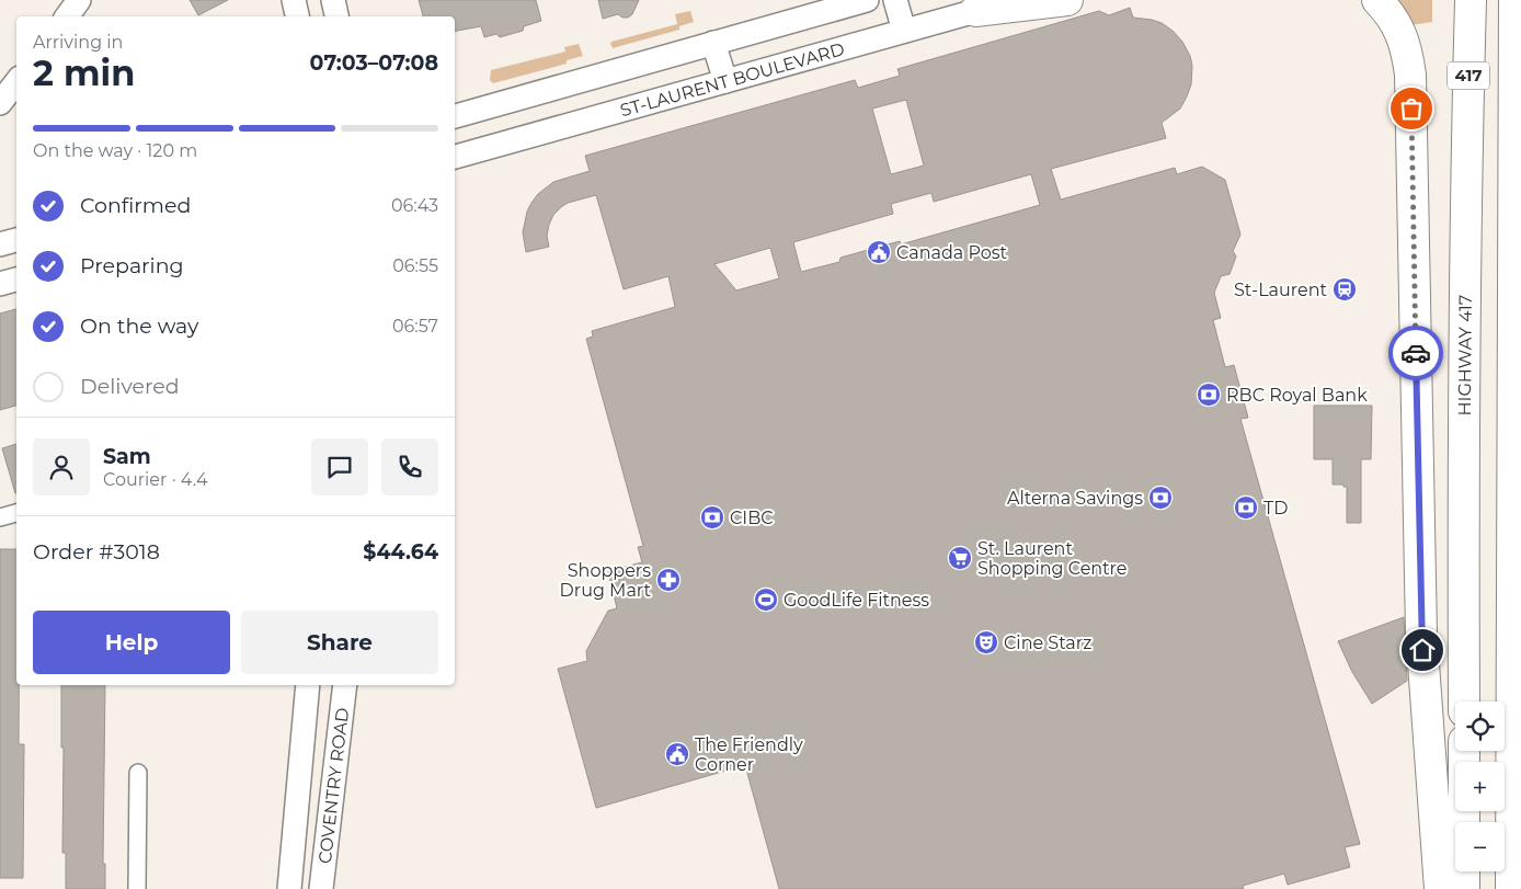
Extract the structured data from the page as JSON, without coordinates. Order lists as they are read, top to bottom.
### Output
{
  "streets": {
    "highway": ["417", "HIGHWAY 417"],
    "main road": ["ST-LAURENT BOULEVARD", "COVENTRY ROAD"]
  },
  "places": {
    "public building": ["Canada Post", "The Friendly Corner"],
    "station": ["St-Laurent"],
    "bank": [
      "RBC Royal Bank",
      "Alterna Savings",
      "TD",
      "CIBC"
    ],
    "supermarket": ["St. Laurent Shopping Centre"],
    "pharmacy": ["Shoppers Drug Mart"],
    "sports": ["GoodLife Fitness"],
    "theatre": ["Cine Starz"]
  },
  "page": {
    "heading": ["2 min", "Arriving in", "07:03–07:08"],
    "panel": [
      "Sam",
      "Courier · 4.4",
      "Order #3018",
      "$44.64"
    ],
    "bar": "On the way · 120 m",
    "list": [
      ["Confirmed", "06:43"],
      ["Preparing", "06:55"],
      ["On the way", "06:57"],
      "Delivered"
    ],
    "buttons": ["Help", "Share"],
    "map_buttons": ["+", "−"]
  }
}
